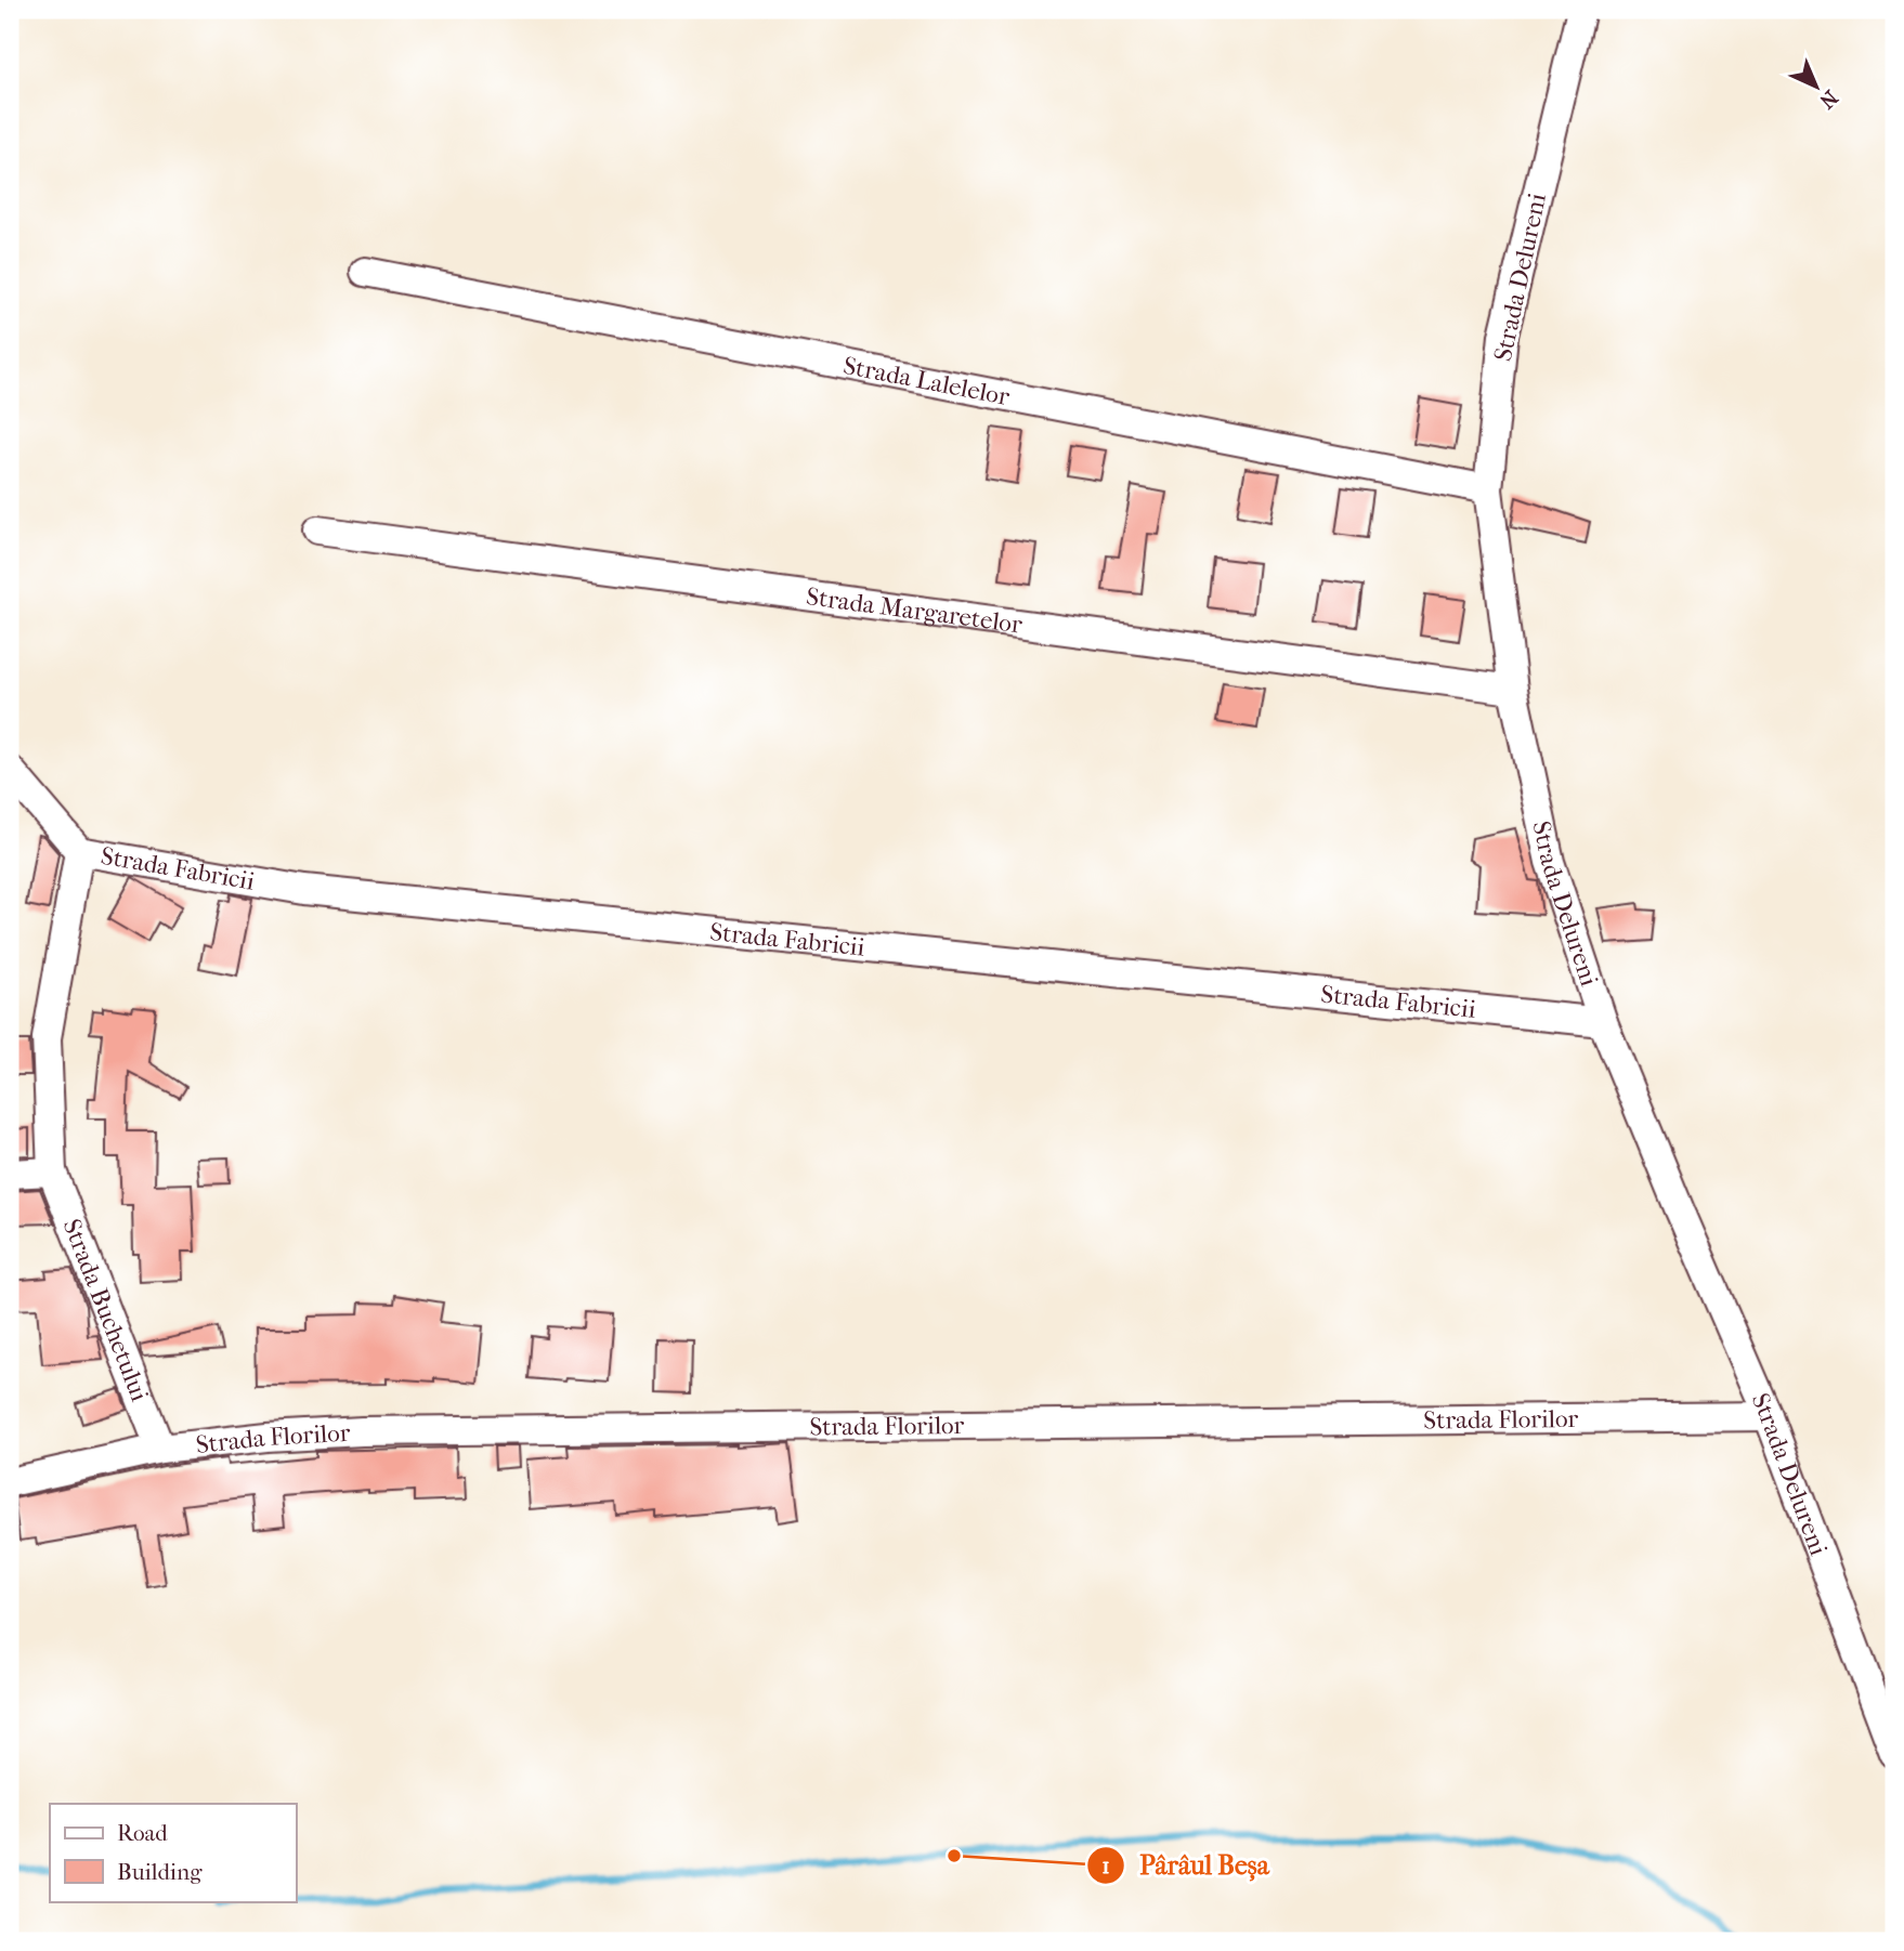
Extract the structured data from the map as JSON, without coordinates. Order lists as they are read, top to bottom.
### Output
{
  "streets": {
    "street": [
      "Strada Delureni",
      "Strada Lalelelor",
      "Strada Margaretelor",
      "Strada Fabricii",
      "Strada Buchetului",
      "Strada Florilor"
    ]
  },
  "crossings": [
    ["Strada Delureni", "Strada Lalelelor"],
    ["Strada Delureni", "Strada Margaretelor"],
    ["Strada Delureni", "Strada Fabricii"],
    ["Strada Delureni", "Strada Florilor"],
    ["Strada Fabricii", "Strada Buchetului"],
    ["Strada Buchetului", "Strada Florilor"]
  ],
  "places": ["Pârâul Beșa"],
  "legend": ["Road", "Building"],
  "north": "bottom right"
}
